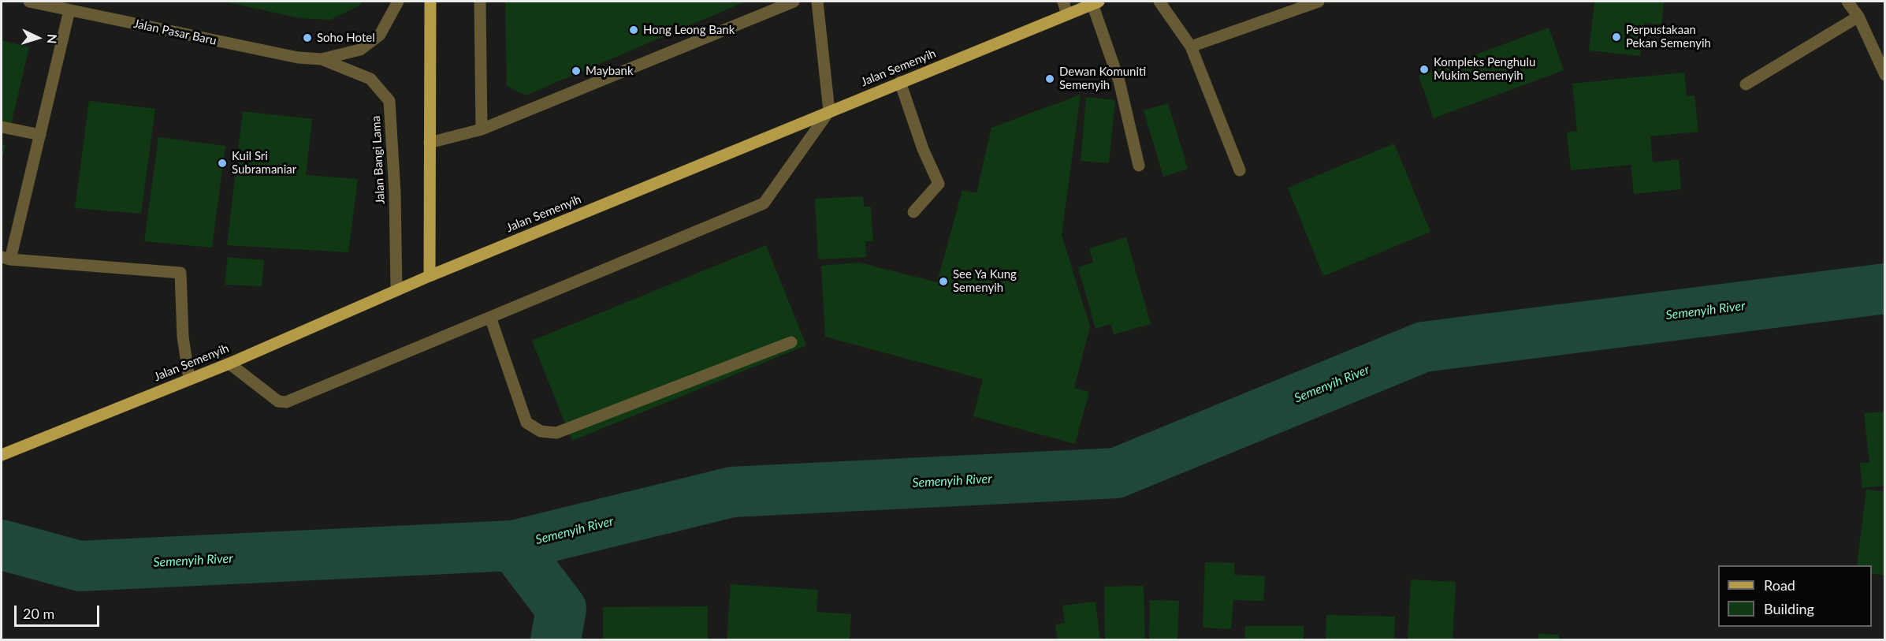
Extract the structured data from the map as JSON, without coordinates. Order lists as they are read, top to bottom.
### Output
{
  "streets": {
    "main road": ["Jalan Semenyih"],
    "street": ["Jalan Pasar Baru", "Jalan Bangi Lama"]
  },
  "crossings": [
    ["Jalan Pasar Baru", "Jalan Bangi Lama"],
    ["Jalan Semenyih", "Jalan Bangi Lama"]
  ],
  "water": ["Semenyih River"],
  "places": [
    "Hong Leong Bank",
    "Perpustakaan Pekan Semenyih",
    "Soho Hotel",
    "Kompleks Penghulu Mukim Semenyih",
    "Maybank",
    "Dewan Komuniti Semenyih",
    "Kuil Sri Subramaniar",
    "See Ya Kung Semenyih"
  ],
  "legend": ["Road", "Building"],
  "scale_bar": "20 m",
  "north": "right"
}
